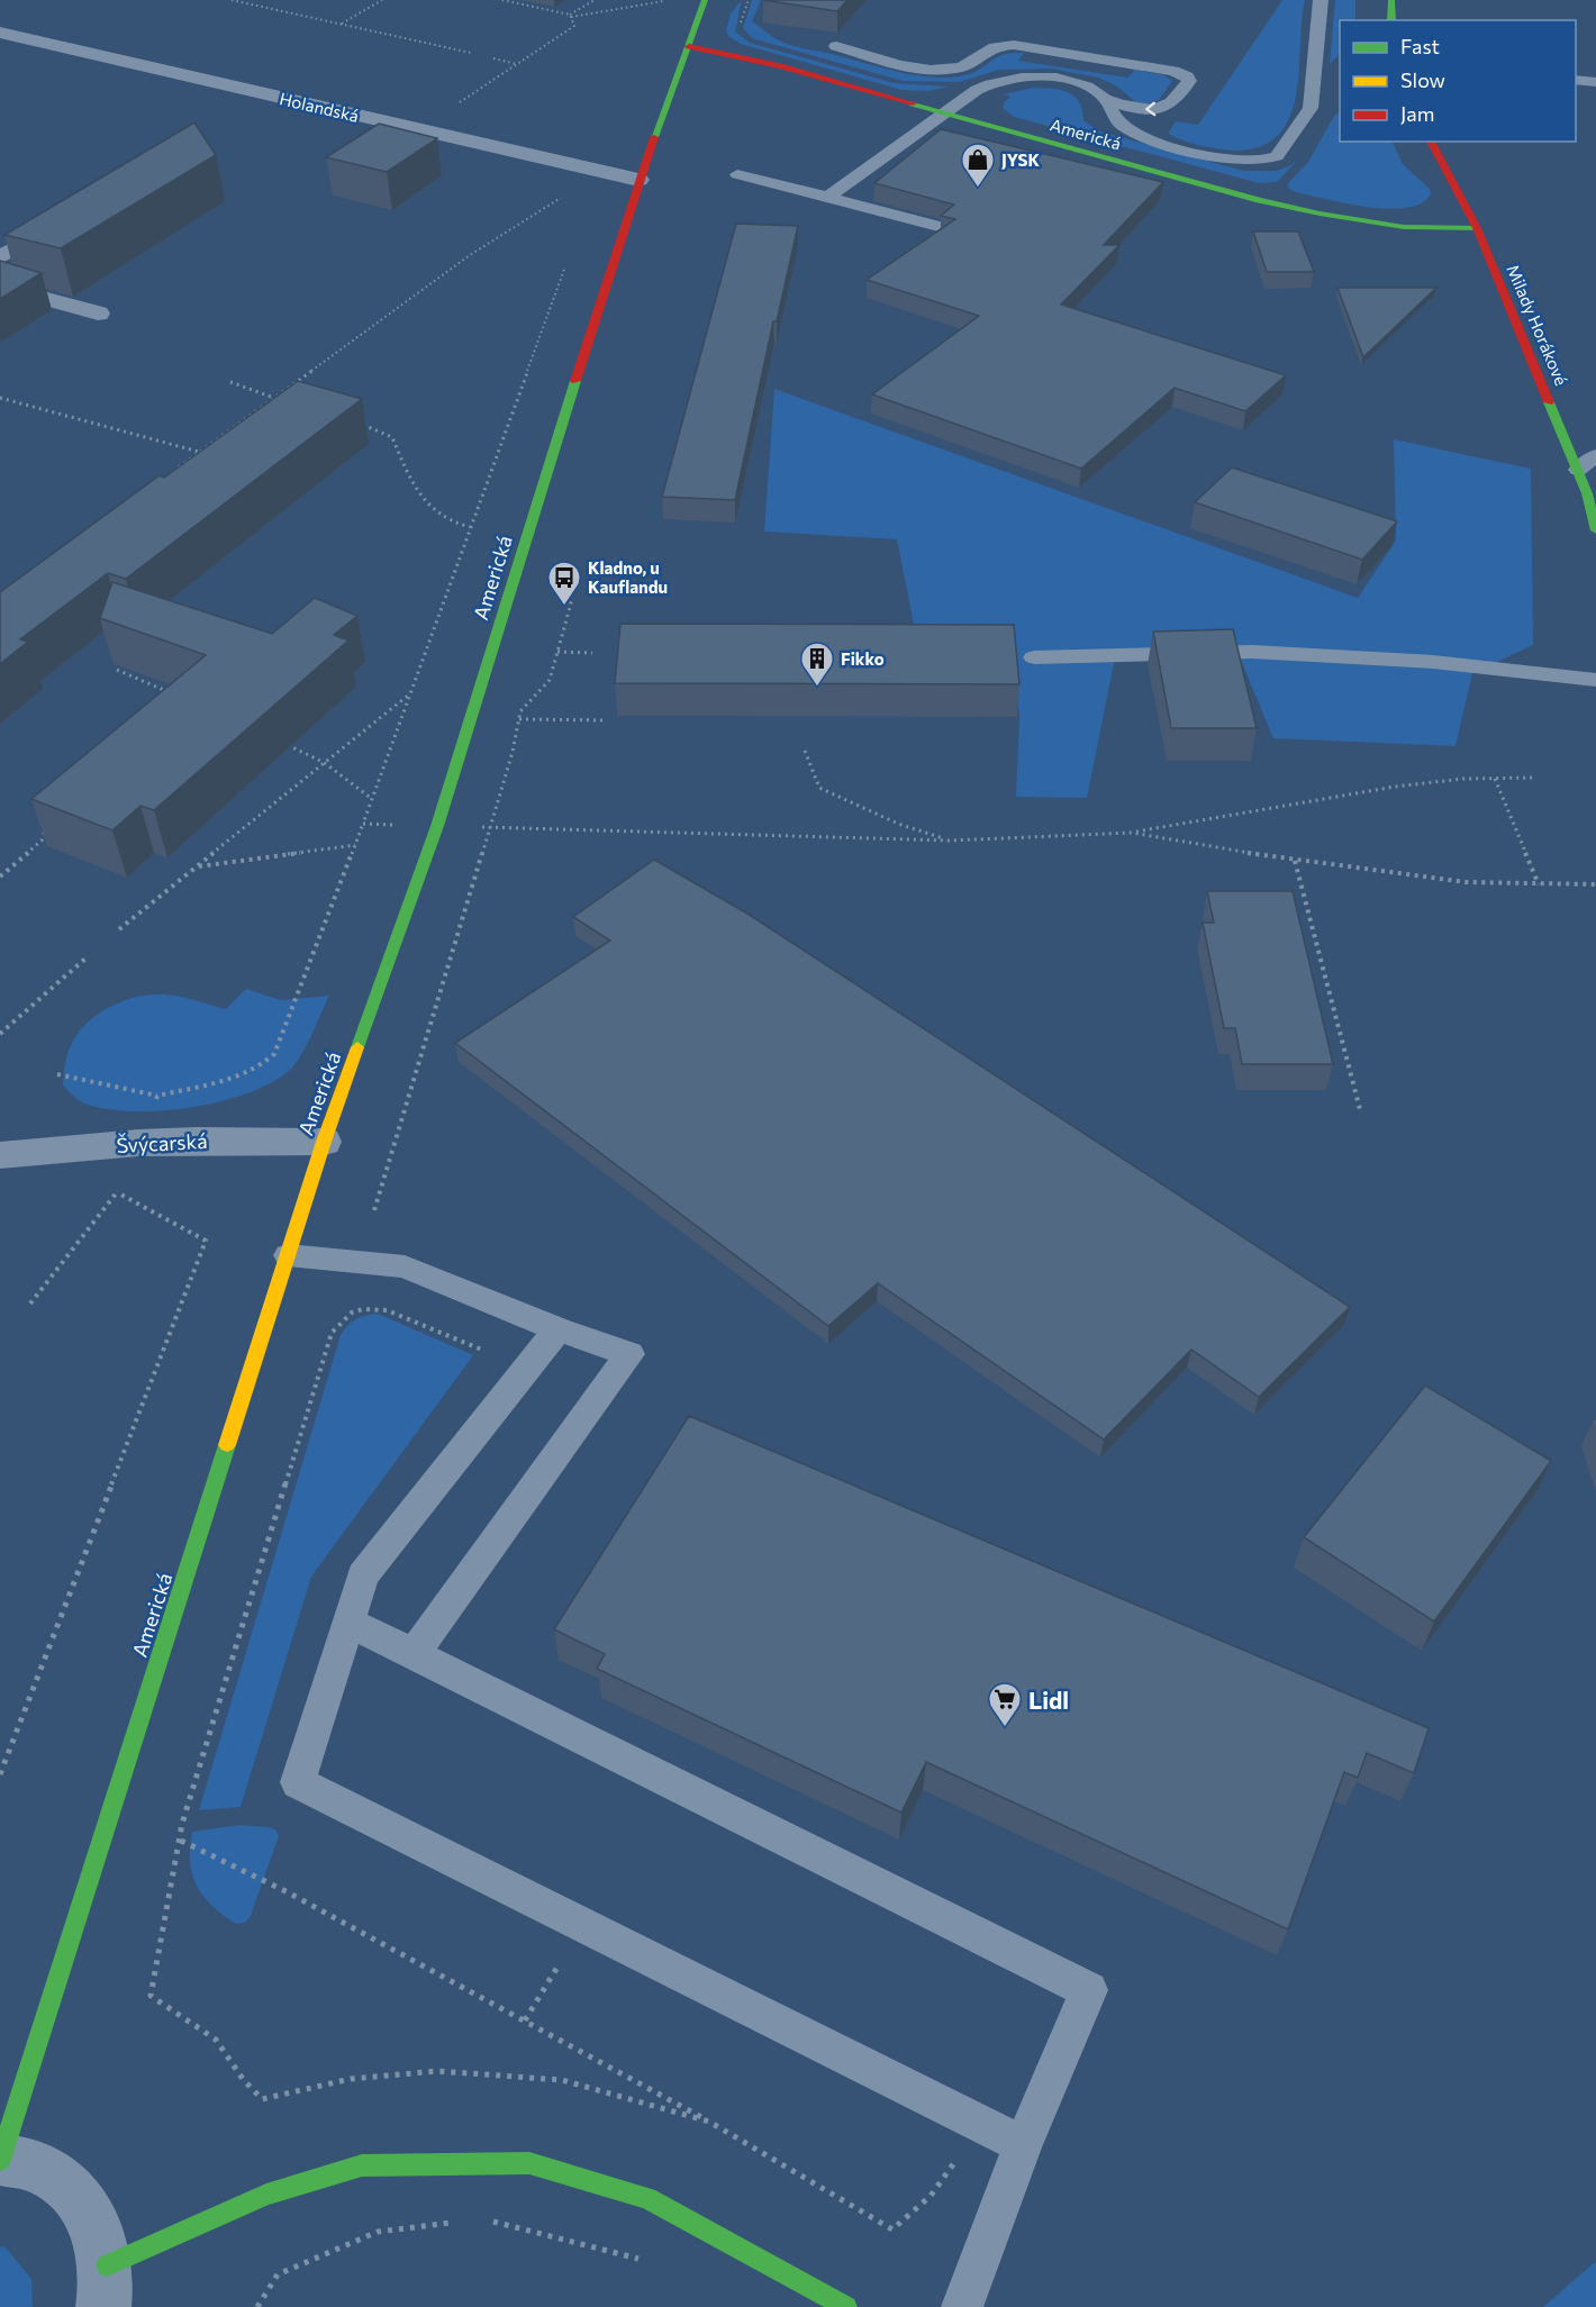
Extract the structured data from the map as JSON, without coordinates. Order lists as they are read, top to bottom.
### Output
{
  "streets": {
    "street": [
      "Holandská",
      "Americká",
      "Milady Horákové",
      "Švýcarská"
    ]
  },
  "crossings": [
    ["Holandská", "Americká"],
    ["Americká", "Milady Horákové"],
    ["Americká", "Švýcarská"]
  ],
  "places": {
    "shop": ["JYSK"],
    "bus stop": ["Kladno, u Kauflandu"],
    "building": ["Fikko"],
    "supermarket": ["Lidl"]
  },
  "legend": ["Fast", "Slow", "Jam"]
}
